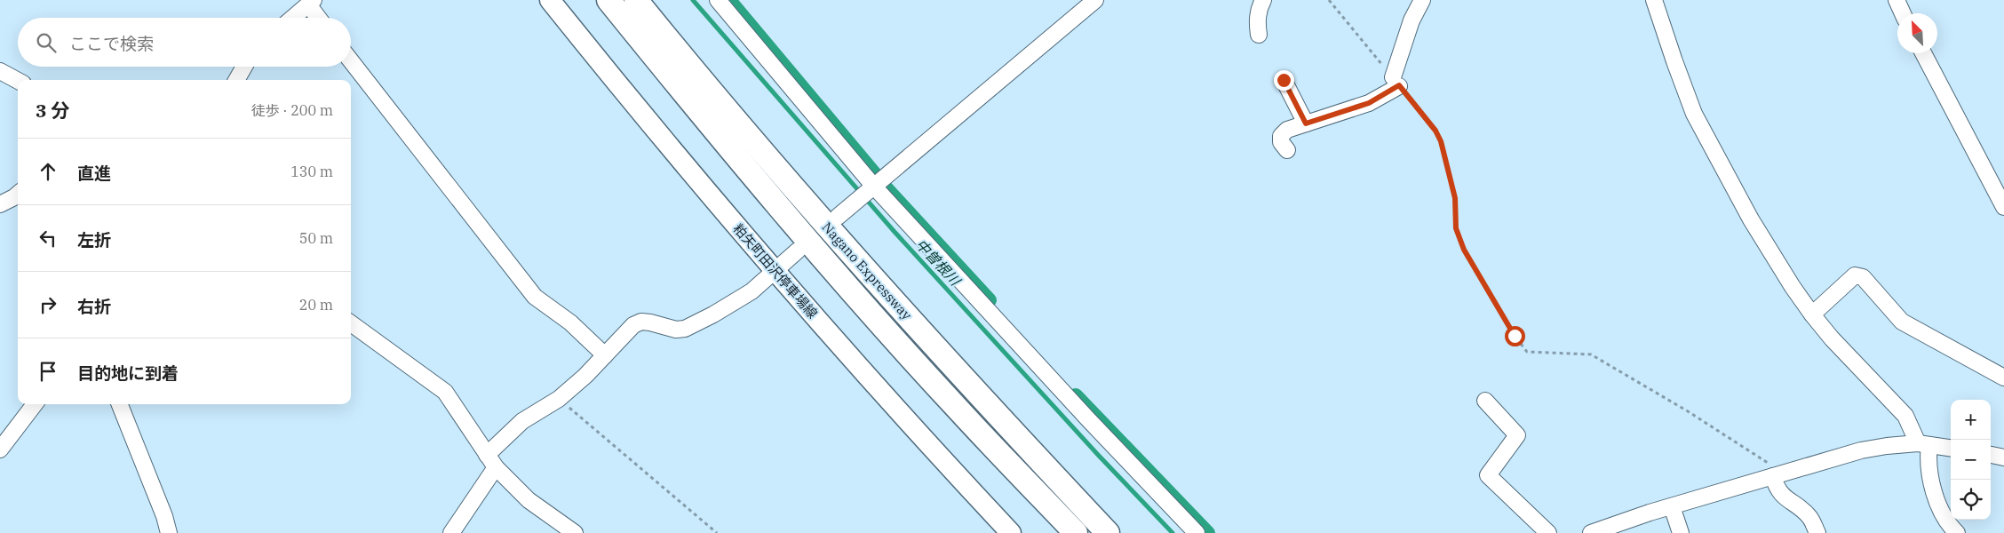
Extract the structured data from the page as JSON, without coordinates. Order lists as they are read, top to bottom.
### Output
{
  "streets": {
    "highway": ["Nagano Expressway"],
    "main road": ["粕矢町田沢停車場線"]
  },
  "water": ["中曽根川"],
  "north": "top left",
  "page": {
    "search": "ここで検索",
    "heading": ["3 分", "徒歩 · 200 m"],
    "list": [
      ["直進", "130 m"],
      ["左折", "50 m"],
      ["右折", "20 m"],
      "目的地に到着"
    ],
    "map_buttons": ["+", "−"]
  }
}
